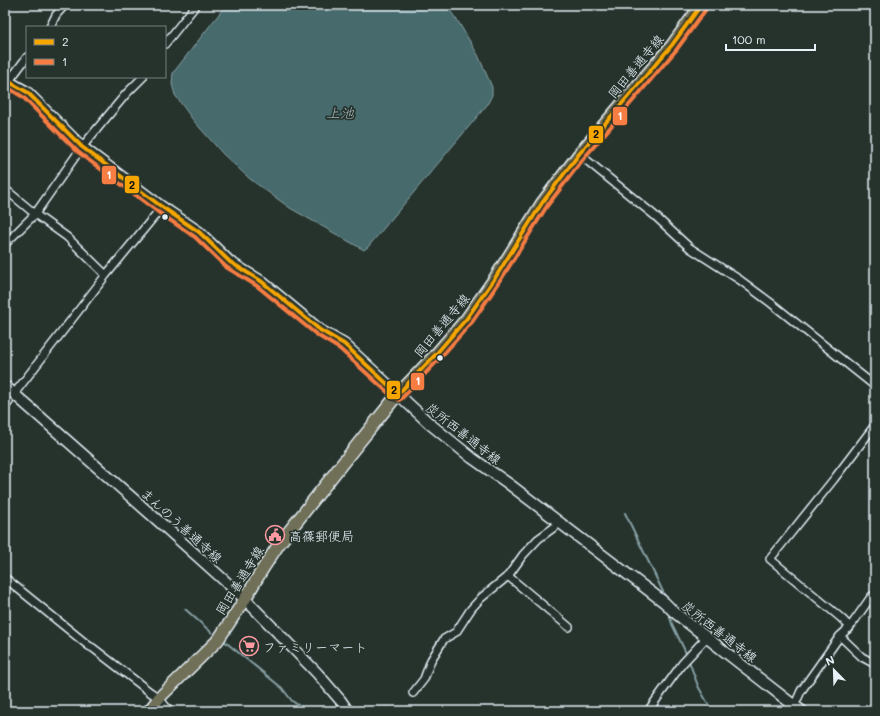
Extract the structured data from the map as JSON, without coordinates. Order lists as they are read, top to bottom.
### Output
{
  "streets": {
    "main road": ["岡田善通寺線", "炭所西善通寺線", "まんのう善通寺線"]
  },
  "crossings": [
    ["岡田善通寺線", "炭所西善通寺線"],
    ["岡田善通寺線", "まんのう善通寺線"]
  ],
  "water": ["上池"],
  "places": {
    "public building": ["高篠郵便局"],
    "supermarket": ["ファミリーマート"]
  },
  "lines": ["transit line 2", "transit line 1"],
  "legend": ["2", "1"],
  "scale_bar": "100 m",
  "north": "top left"
}
